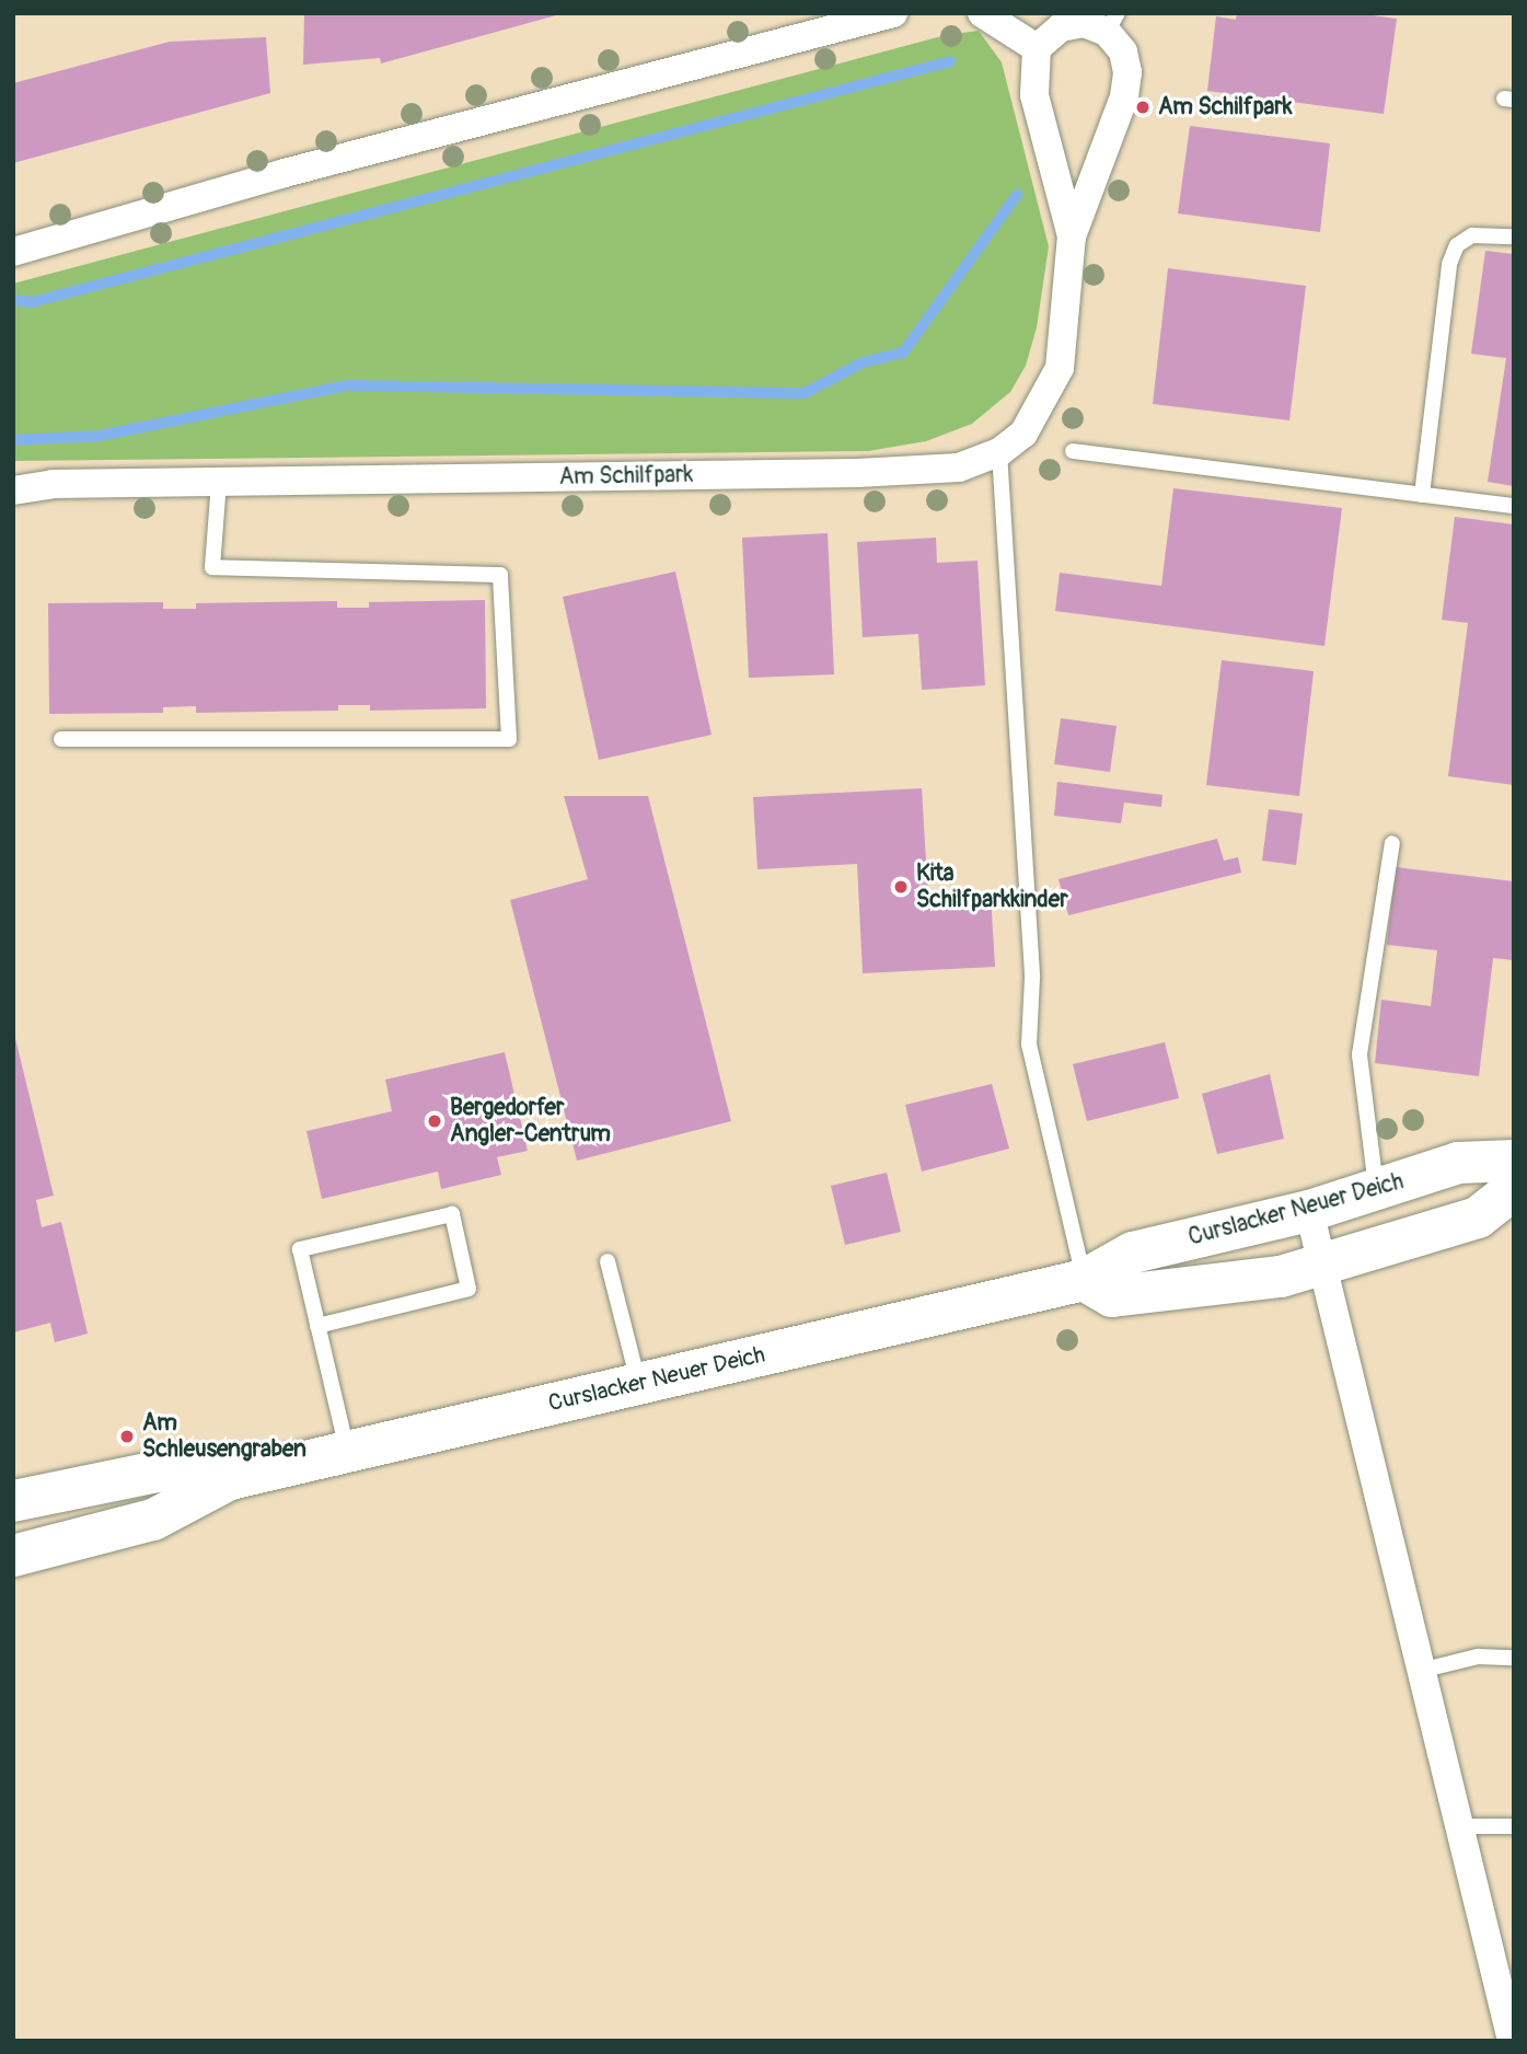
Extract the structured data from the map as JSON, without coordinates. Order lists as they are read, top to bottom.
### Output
{
  "streets": {
    "main road": ["Curslacker Neuer Deich"],
    "street": ["Am Schilfpark"]
  },
  "places": [
    "Am Schilfpark",
    "Kita Schilfparkkinder",
    "Bergedorfer Angler-Centrum",
    "Am Schleusengraben"
  ]
}
